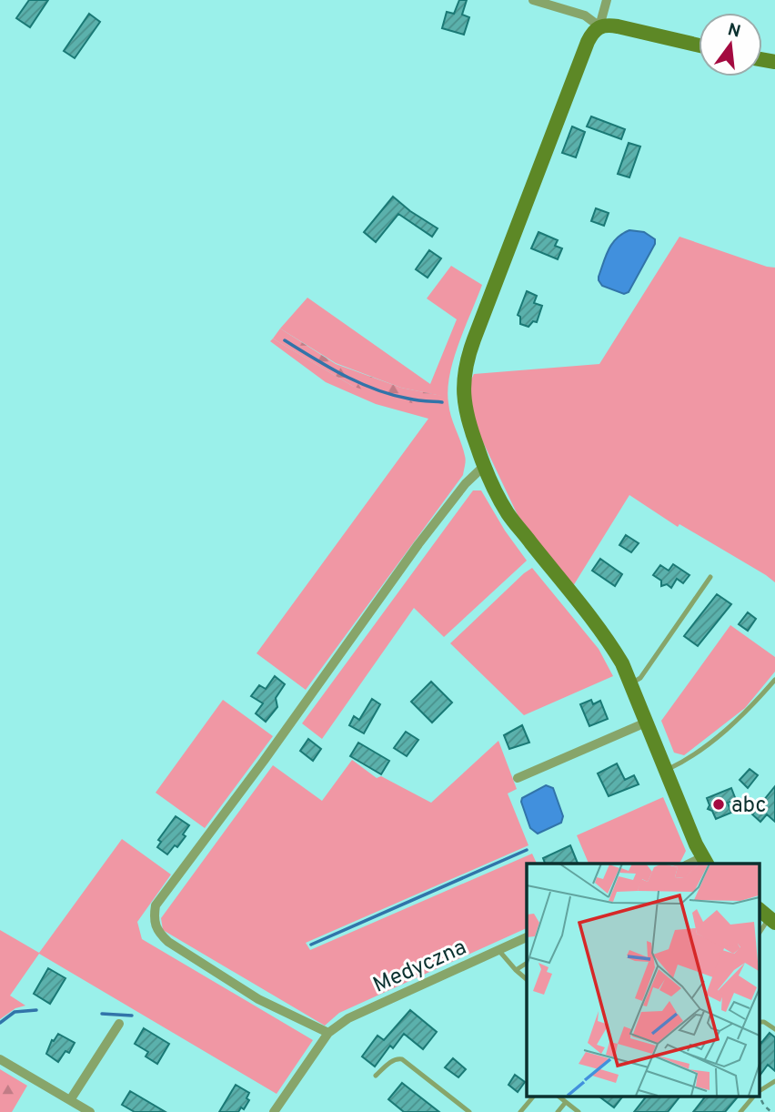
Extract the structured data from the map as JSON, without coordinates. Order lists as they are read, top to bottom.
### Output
{
  "streets": {
    "street": ["Medyczna"]
  },
  "places": ["abc"],
  "north": "top"
}
